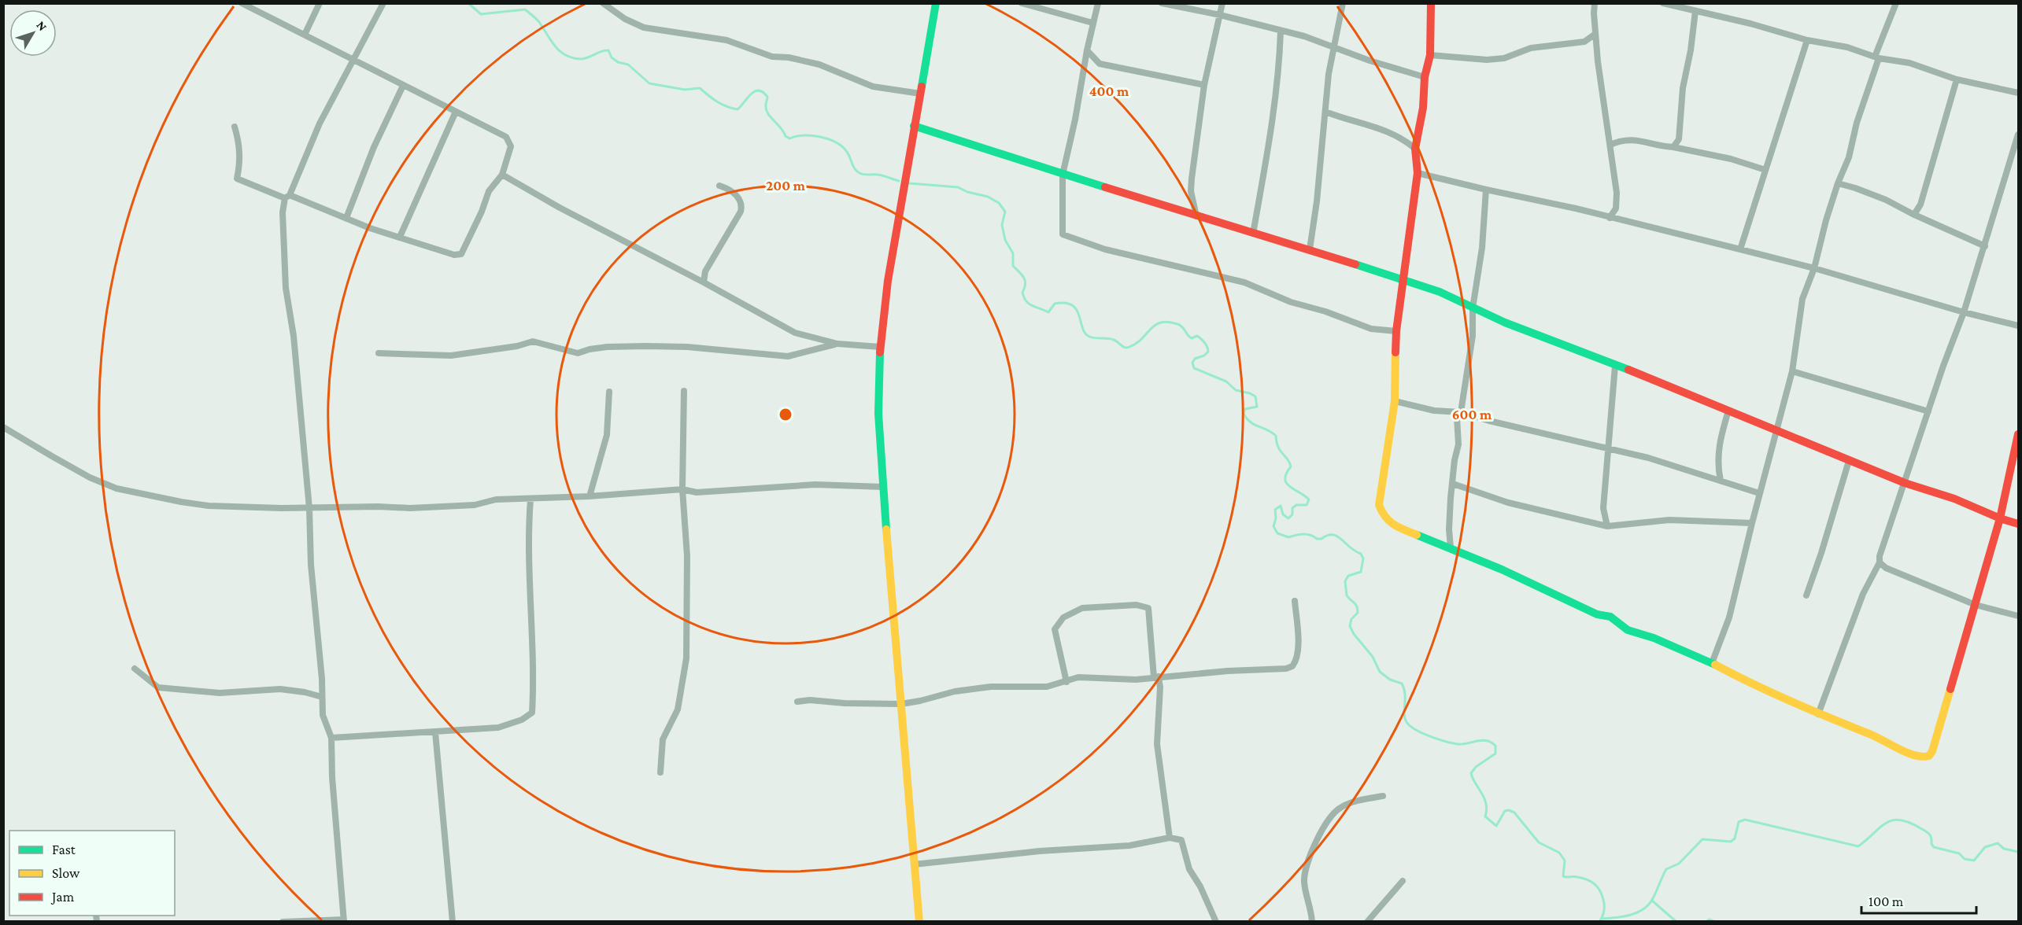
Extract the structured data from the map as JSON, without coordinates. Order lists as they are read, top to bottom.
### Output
{
  "legend": ["Fast", "Slow", "Jam"],
  "scale_bar": "100 m",
  "north": "top right",
  "rings": ["400 m", "200 m", "600 m"]
}
